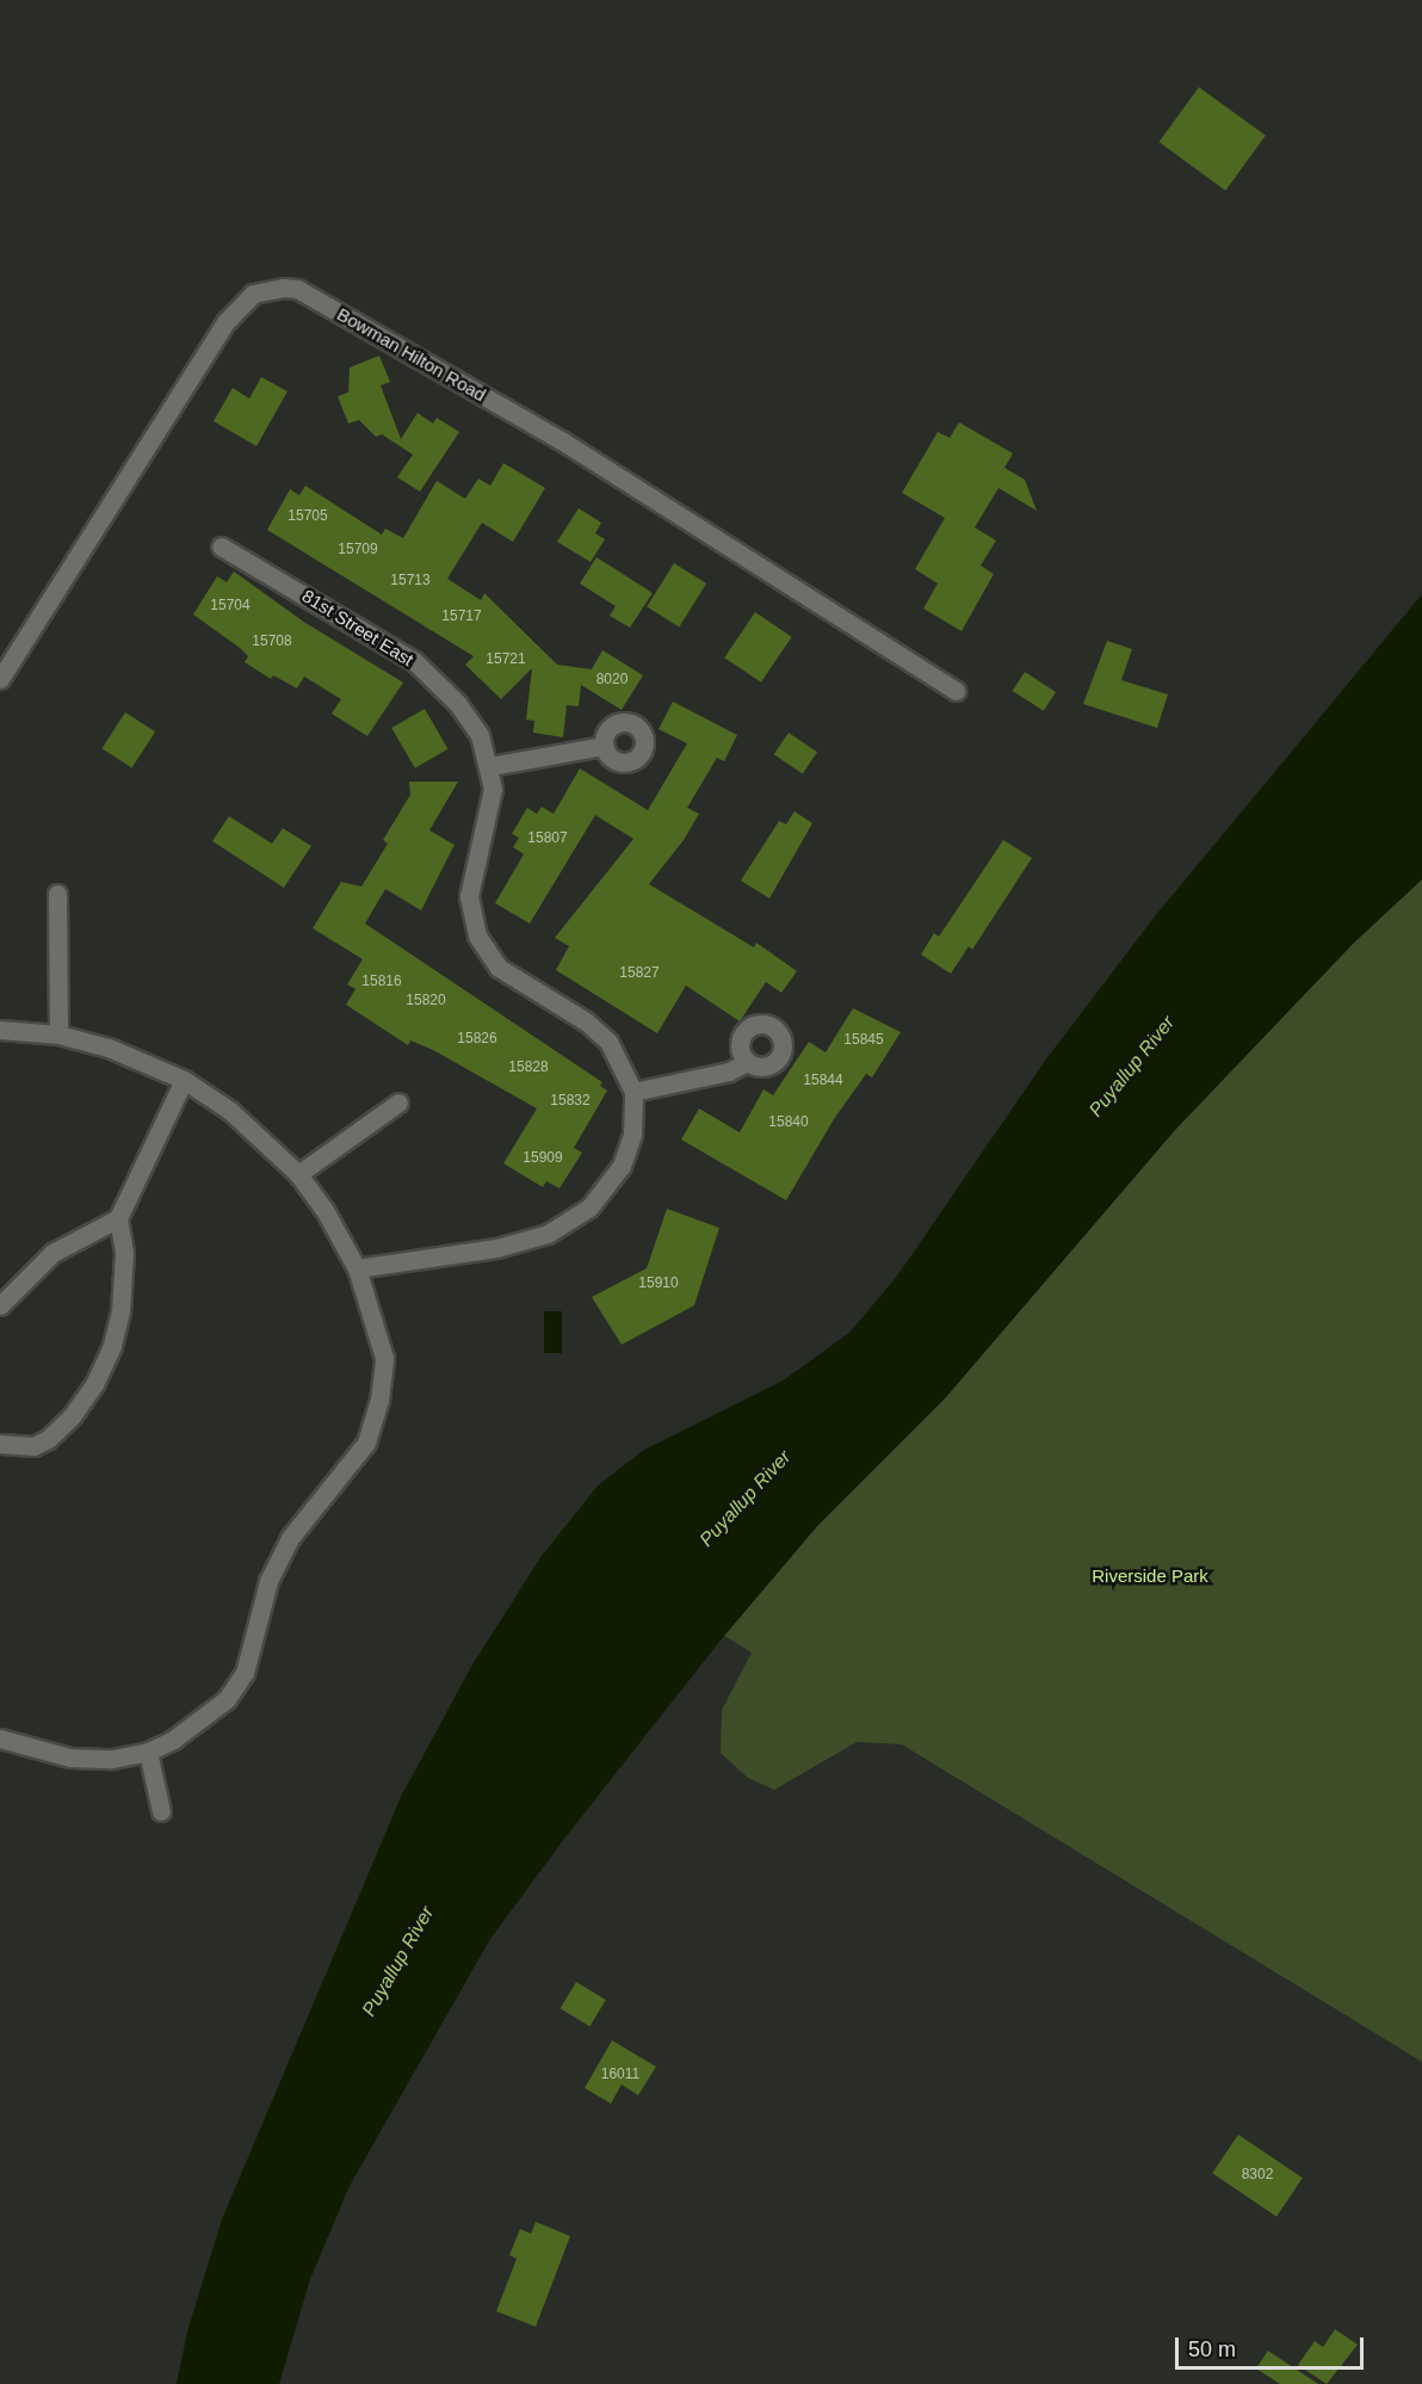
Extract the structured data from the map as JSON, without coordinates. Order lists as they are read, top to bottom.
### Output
{
  "streets": {
    "street": ["Bowman Hilton Road", "81st Street East"]
  },
  "water": ["Puyallup River"],
  "parks": ["Riverside Park"],
  "house_numbers": [
    "15705",
    "15709",
    "15713",
    "15704",
    "15717",
    "15708",
    "15721",
    "8020",
    "15807",
    "15827",
    "15816",
    "15820",
    "15826",
    "15845",
    "15828",
    "15844",
    "15832",
    "15840",
    "15909",
    "15910",
    "16011",
    "8302"
  ],
  "scale_bar": "50 m"
}
